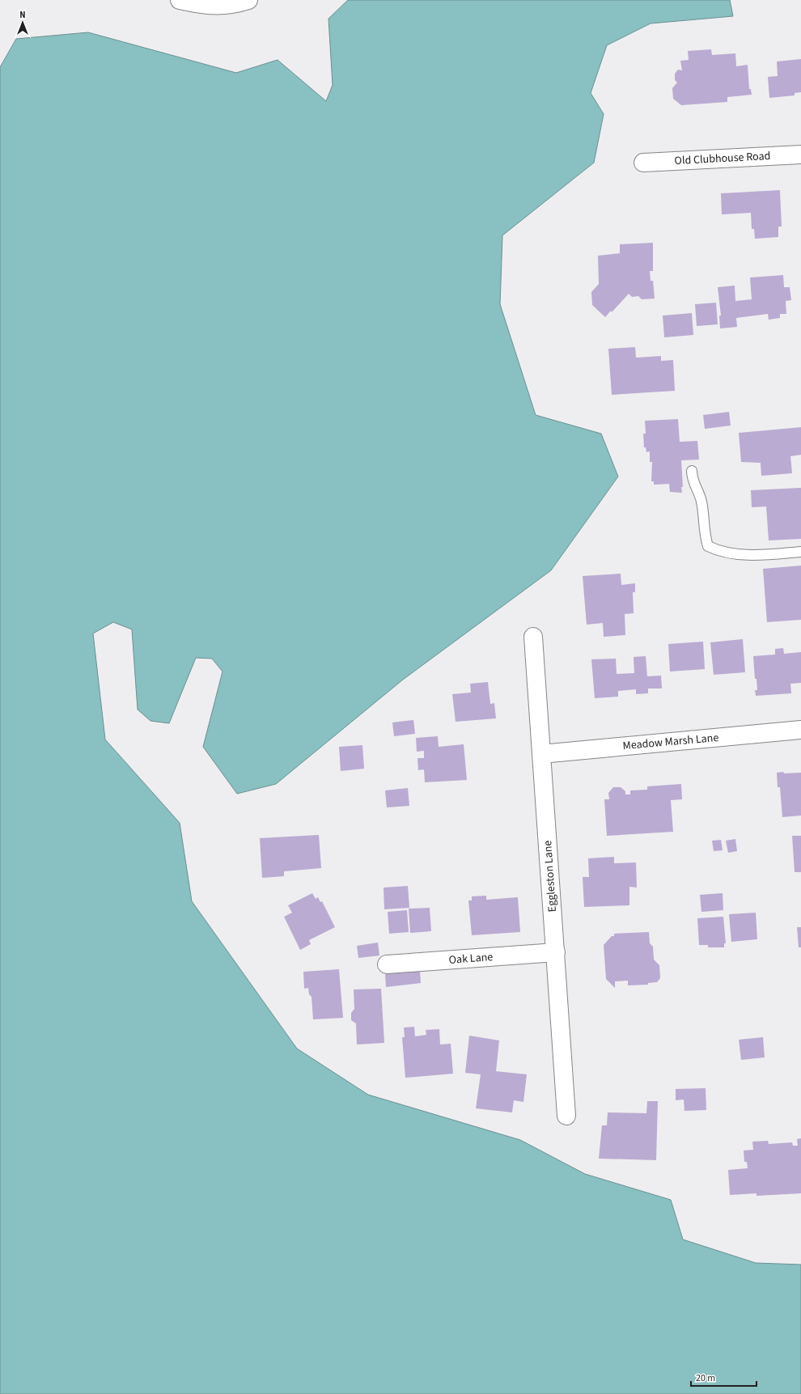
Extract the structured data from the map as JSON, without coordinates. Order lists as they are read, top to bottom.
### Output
{
  "streets": {
    "street": [
      "Old Clubhouse Road",
      "Meadow Marsh Lane",
      "Eggleston Lane",
      "Oak Lane"
    ]
  },
  "crossings": [
    ["Meadow Marsh Lane", "Eggleston Lane"],
    ["Eggleston Lane", "Oak Lane"]
  ],
  "scale_bar": "20 m",
  "north": "top"
}
